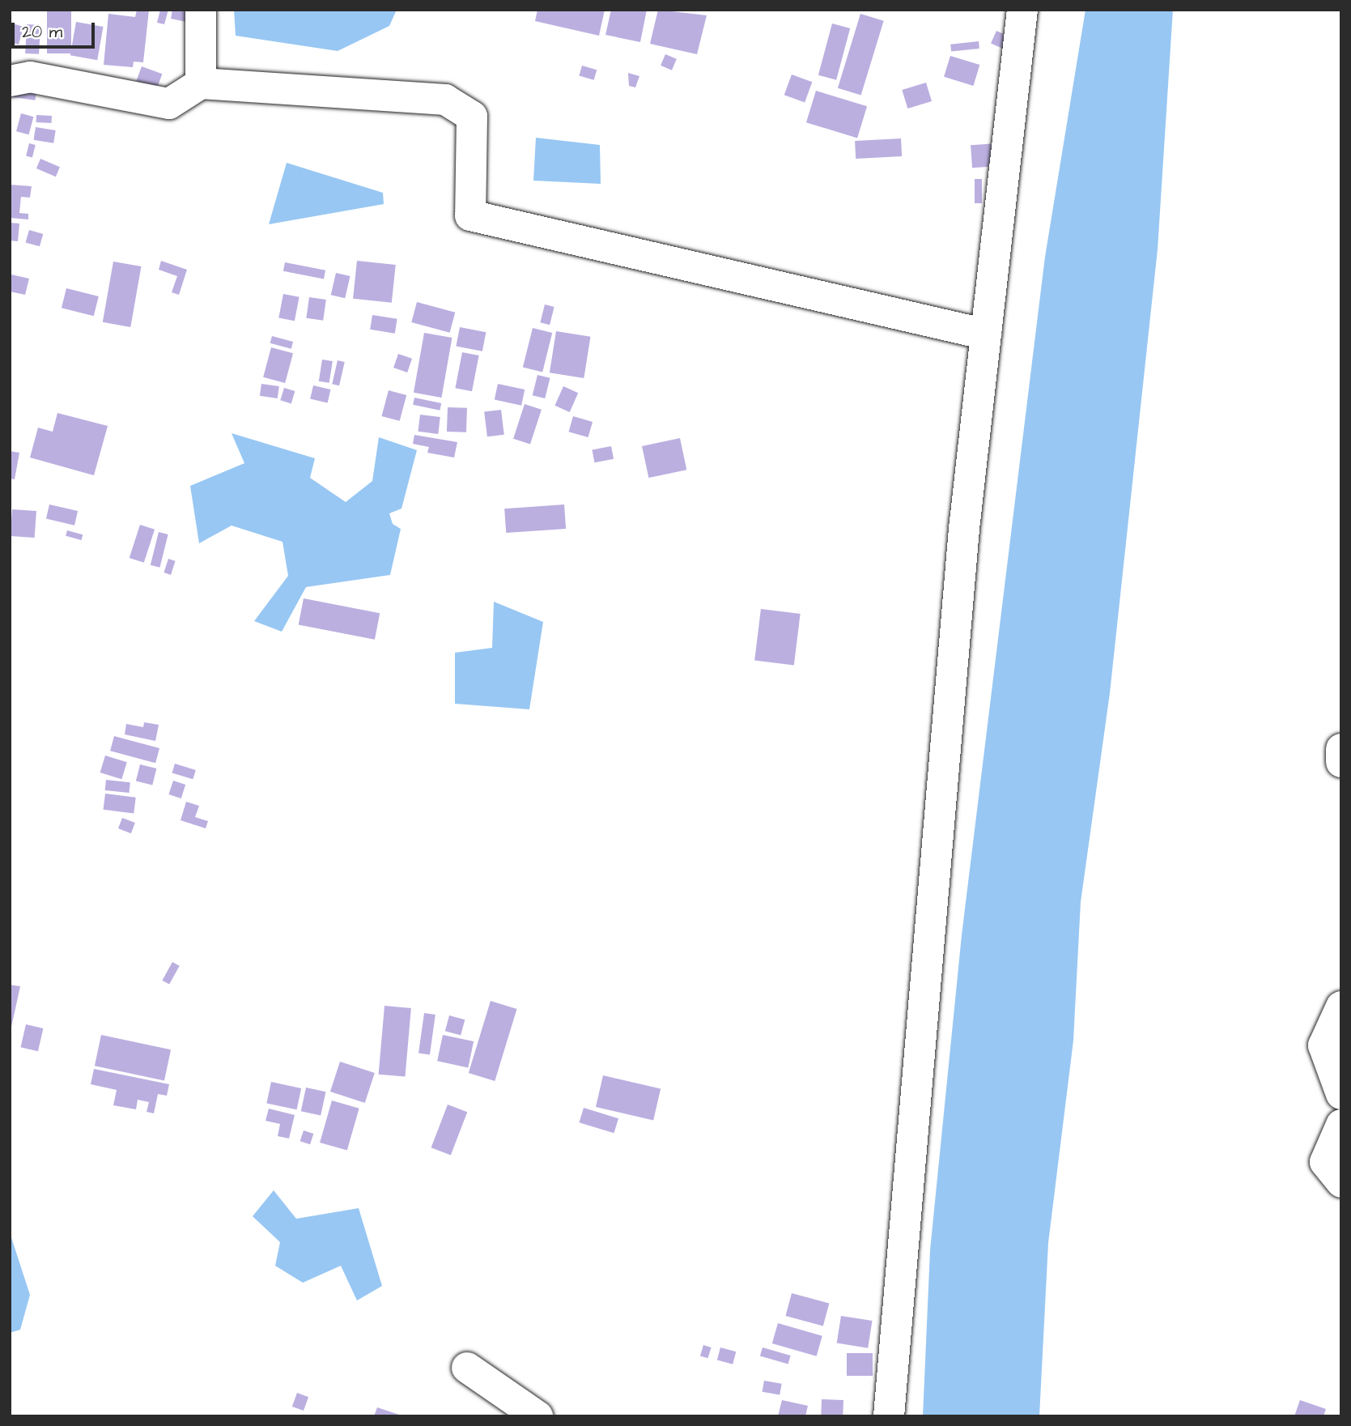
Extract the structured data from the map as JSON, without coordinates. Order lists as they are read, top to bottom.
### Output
{
  "scale_bar": "20 m"
}
